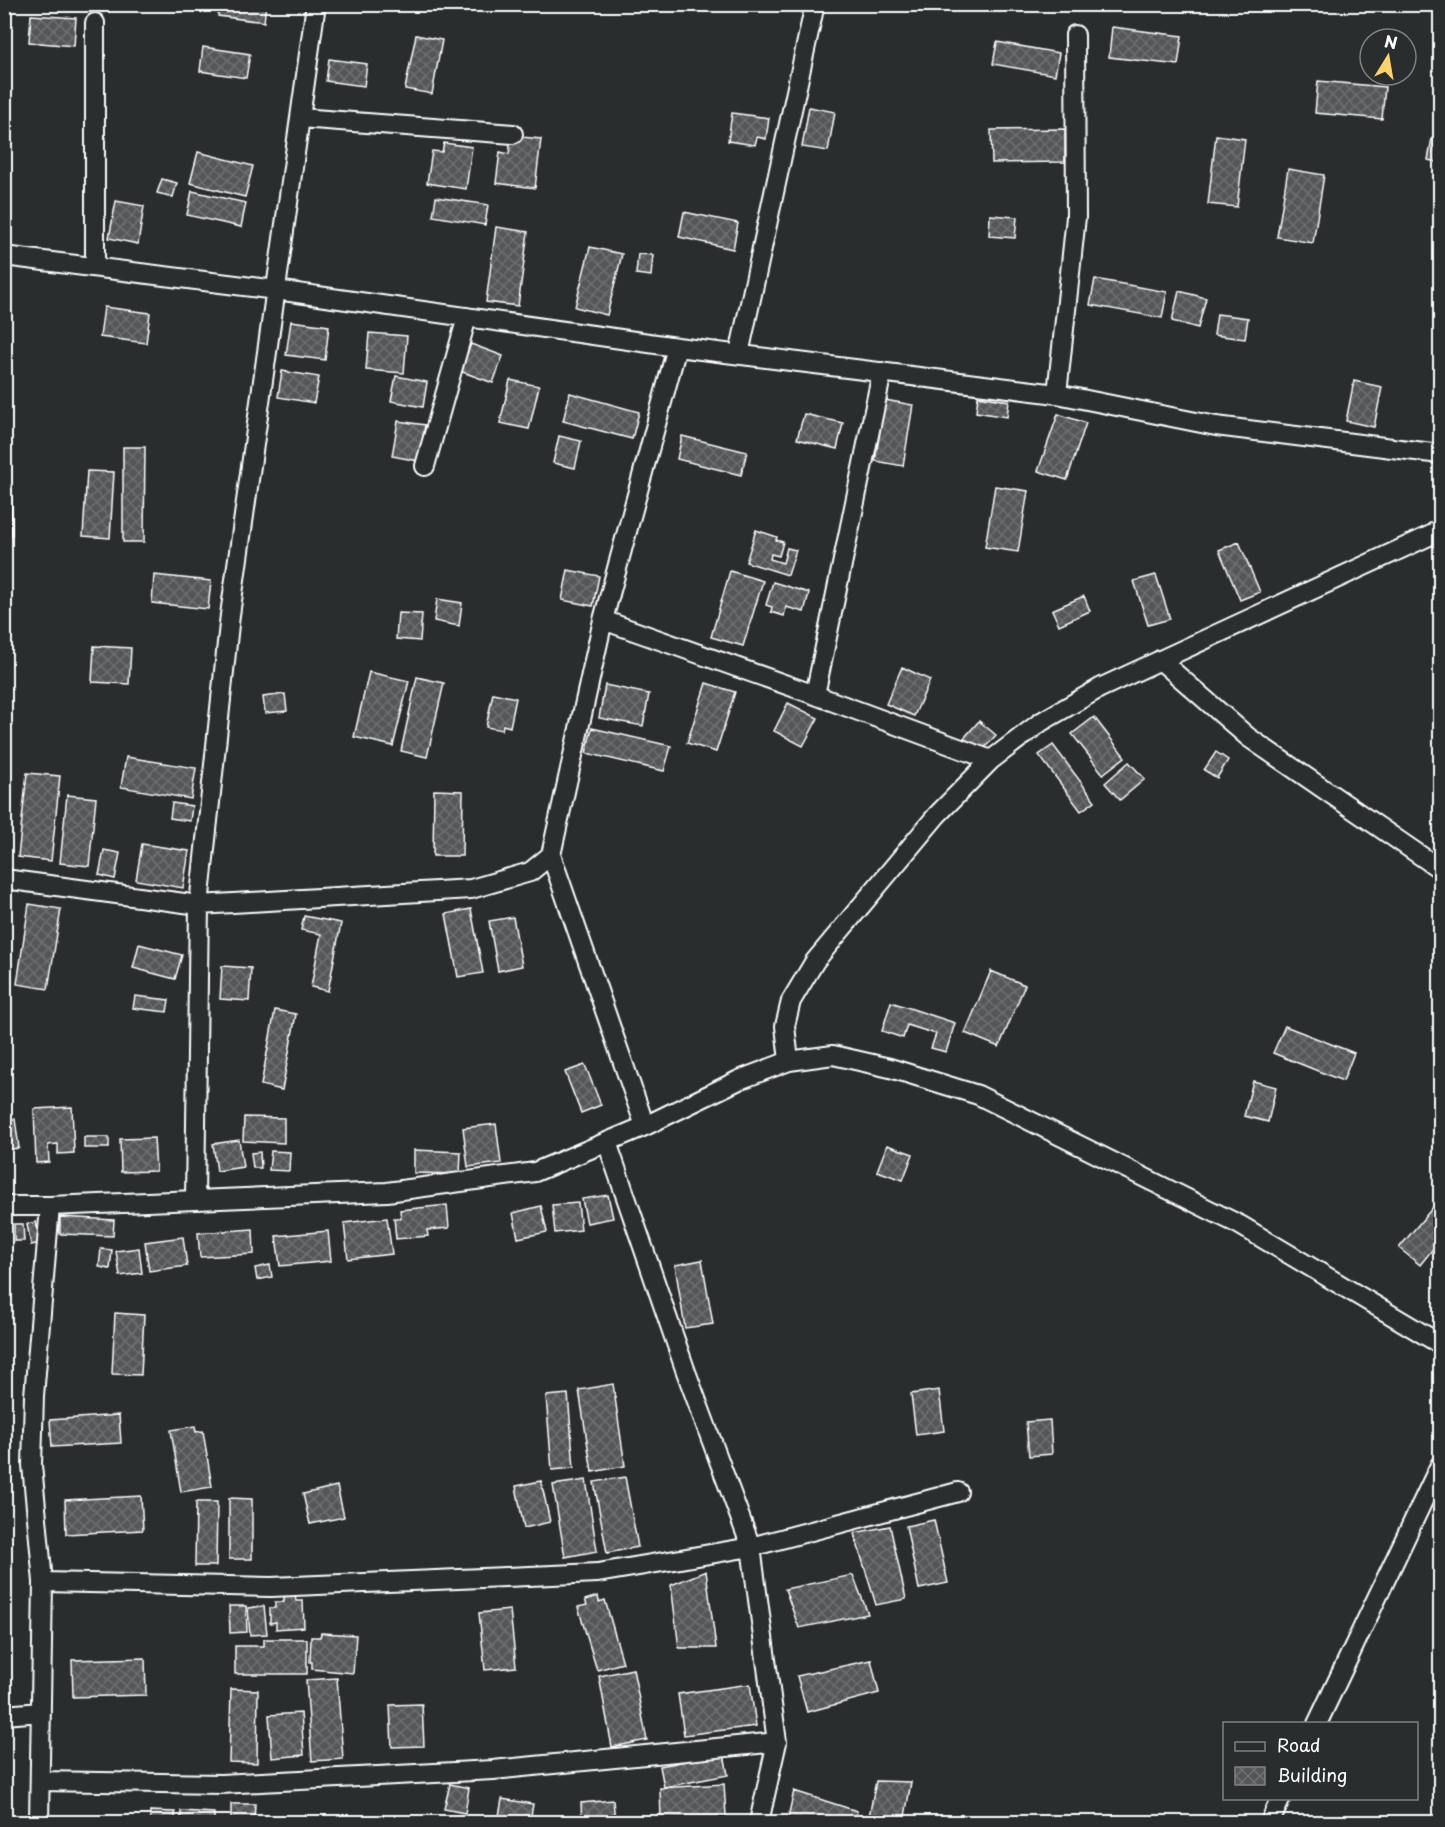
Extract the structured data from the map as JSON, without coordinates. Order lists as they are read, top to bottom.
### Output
{
  "legend": ["Road", "Building"],
  "north": "top"
}
